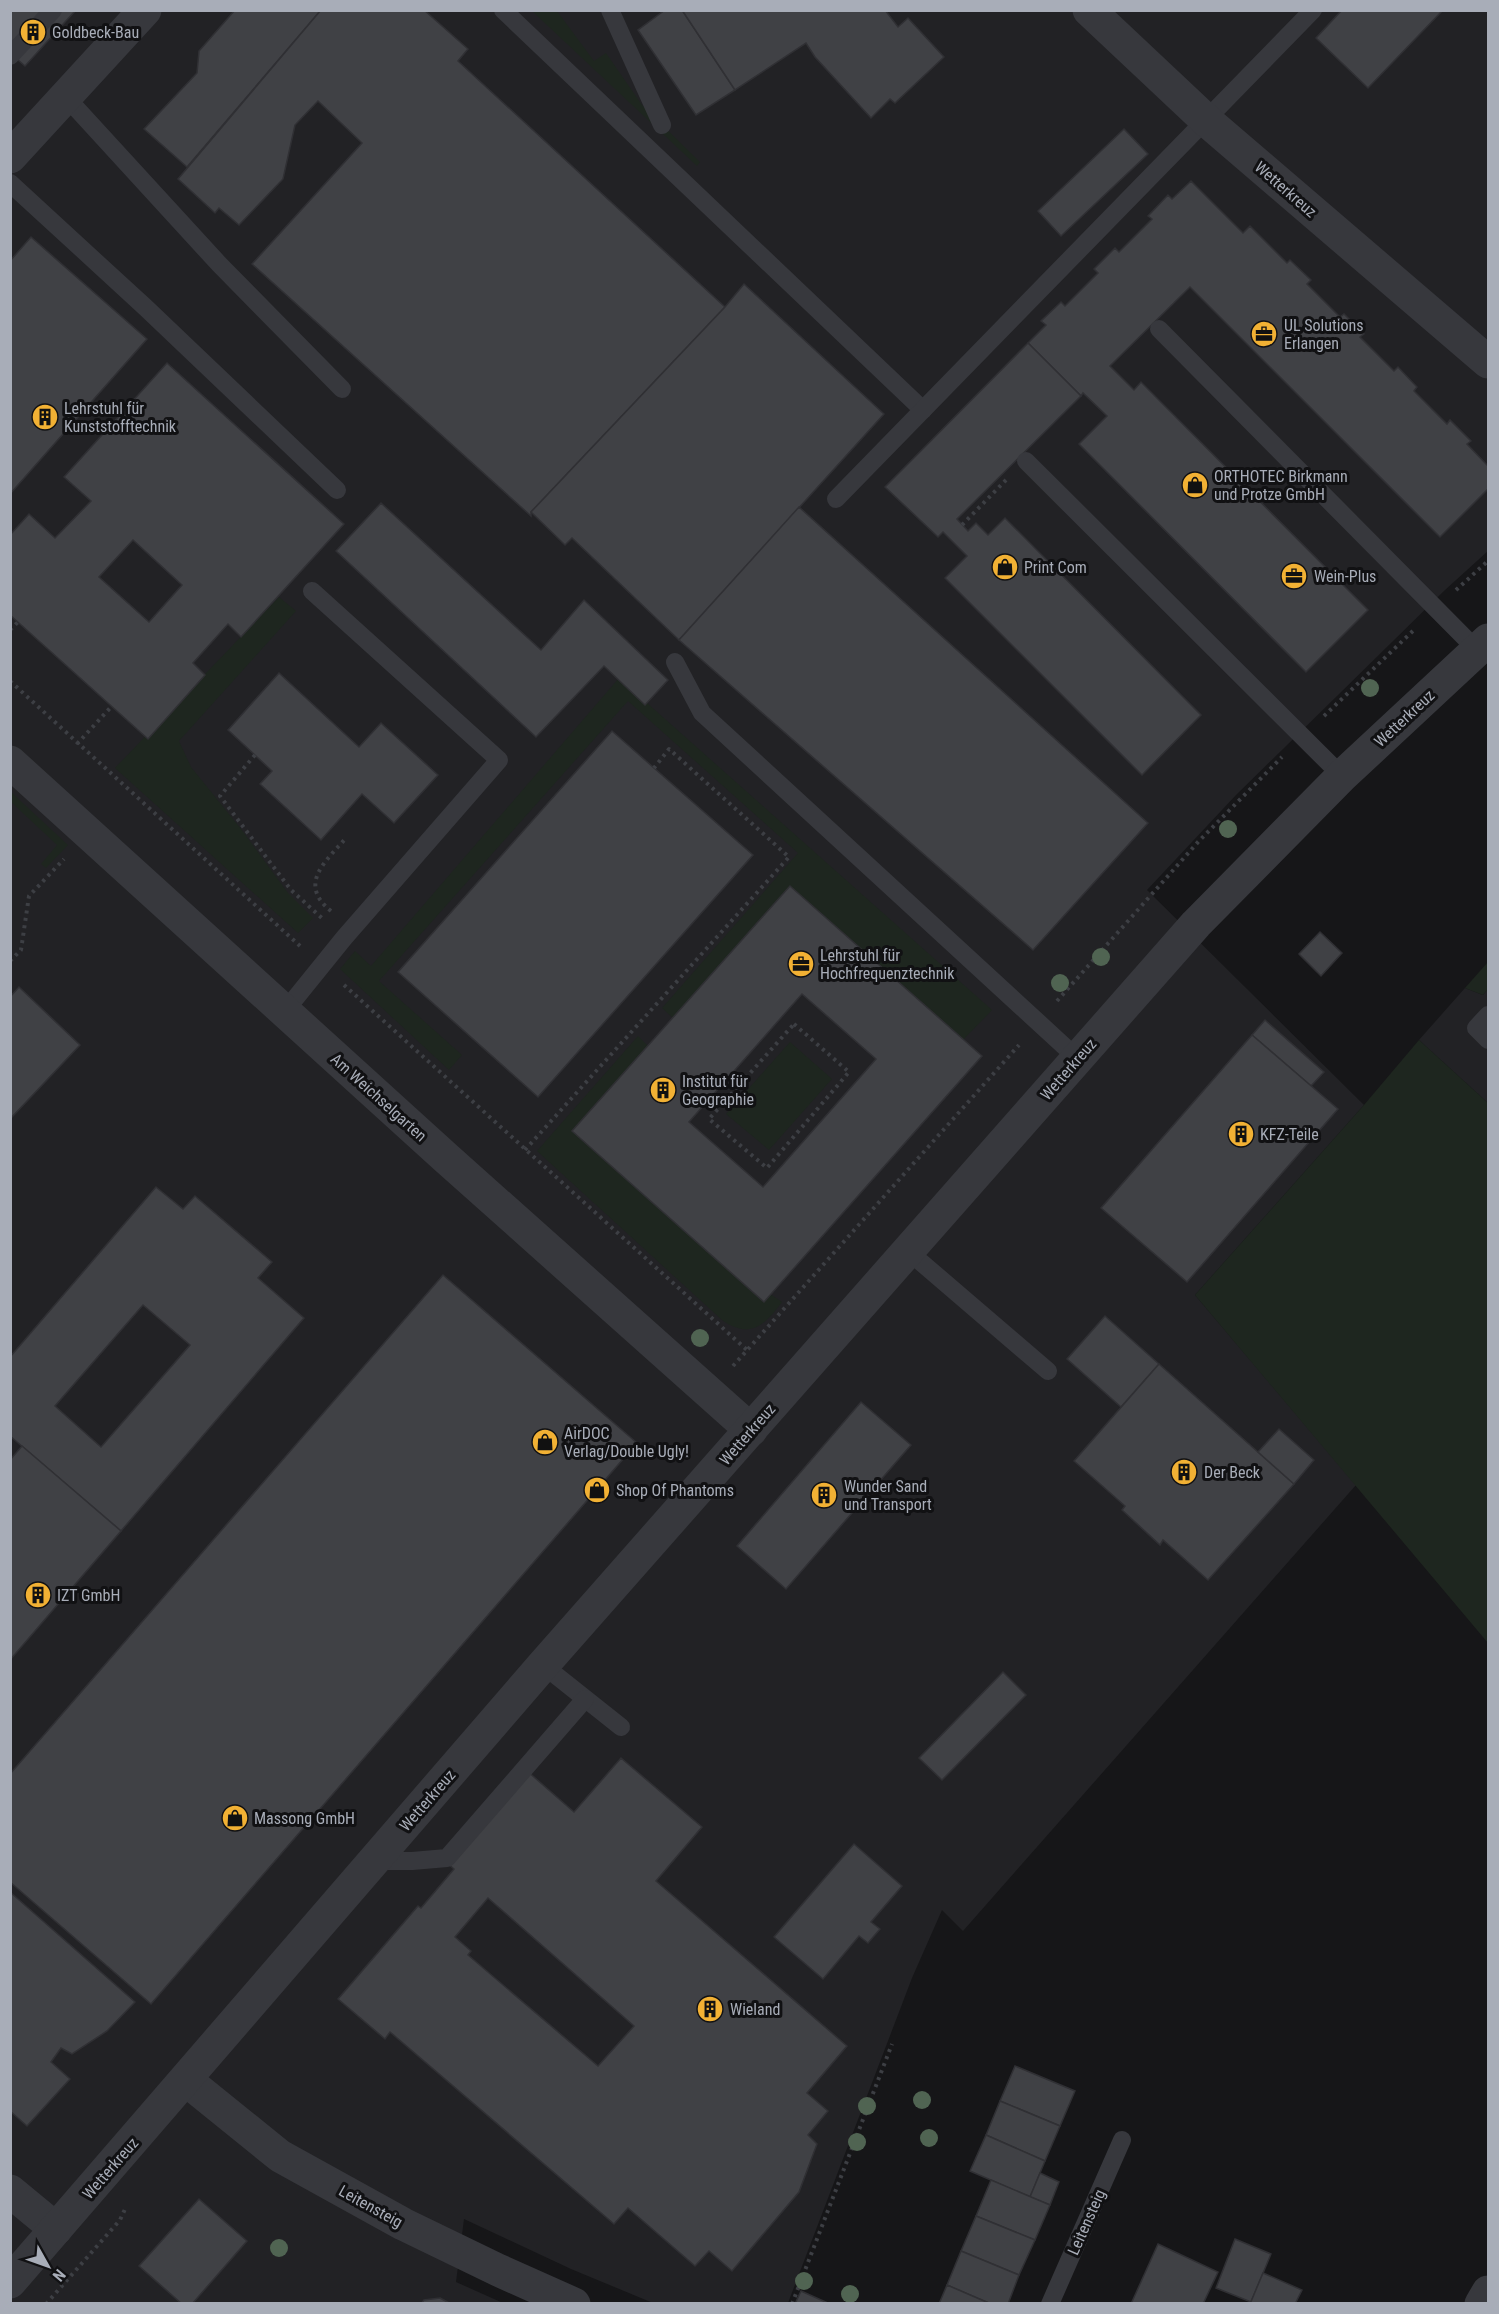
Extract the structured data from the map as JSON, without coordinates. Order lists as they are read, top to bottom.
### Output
{
  "streets": {
    "street": ["Wetterkreuz", "Am Weichselgarten", "Leitensteig"]
  },
  "crossings": [
    ["Wetterkreuz", "Am Weichselgarten"],
    ["Wetterkreuz", "Leitensteig"]
  ],
  "places": {
    "building": [
      "Goldbeck-Bau",
      "Lehrstuhl für Kunststofftechnik",
      "Institut für Geographie",
      "KFZ-Teile",
      "Der Beck",
      "Wunder Sand und Transport",
      "IZT GmbH",
      "Wieland"
    ],
    "office": ["UL Solutions Erlangen", "Wein-Plus", "Lehrstuhl für Hochfrequenztechnik"],
    "shop": [
      "ORTHOTEC Birkmann und Protze GmbH",
      "Print Com",
      "AirDOC Verlag/Double Ugly!",
      "Shop Of Phantoms",
      "Massong GmbH"
    ]
  },
  "north": "bottom right"
}
